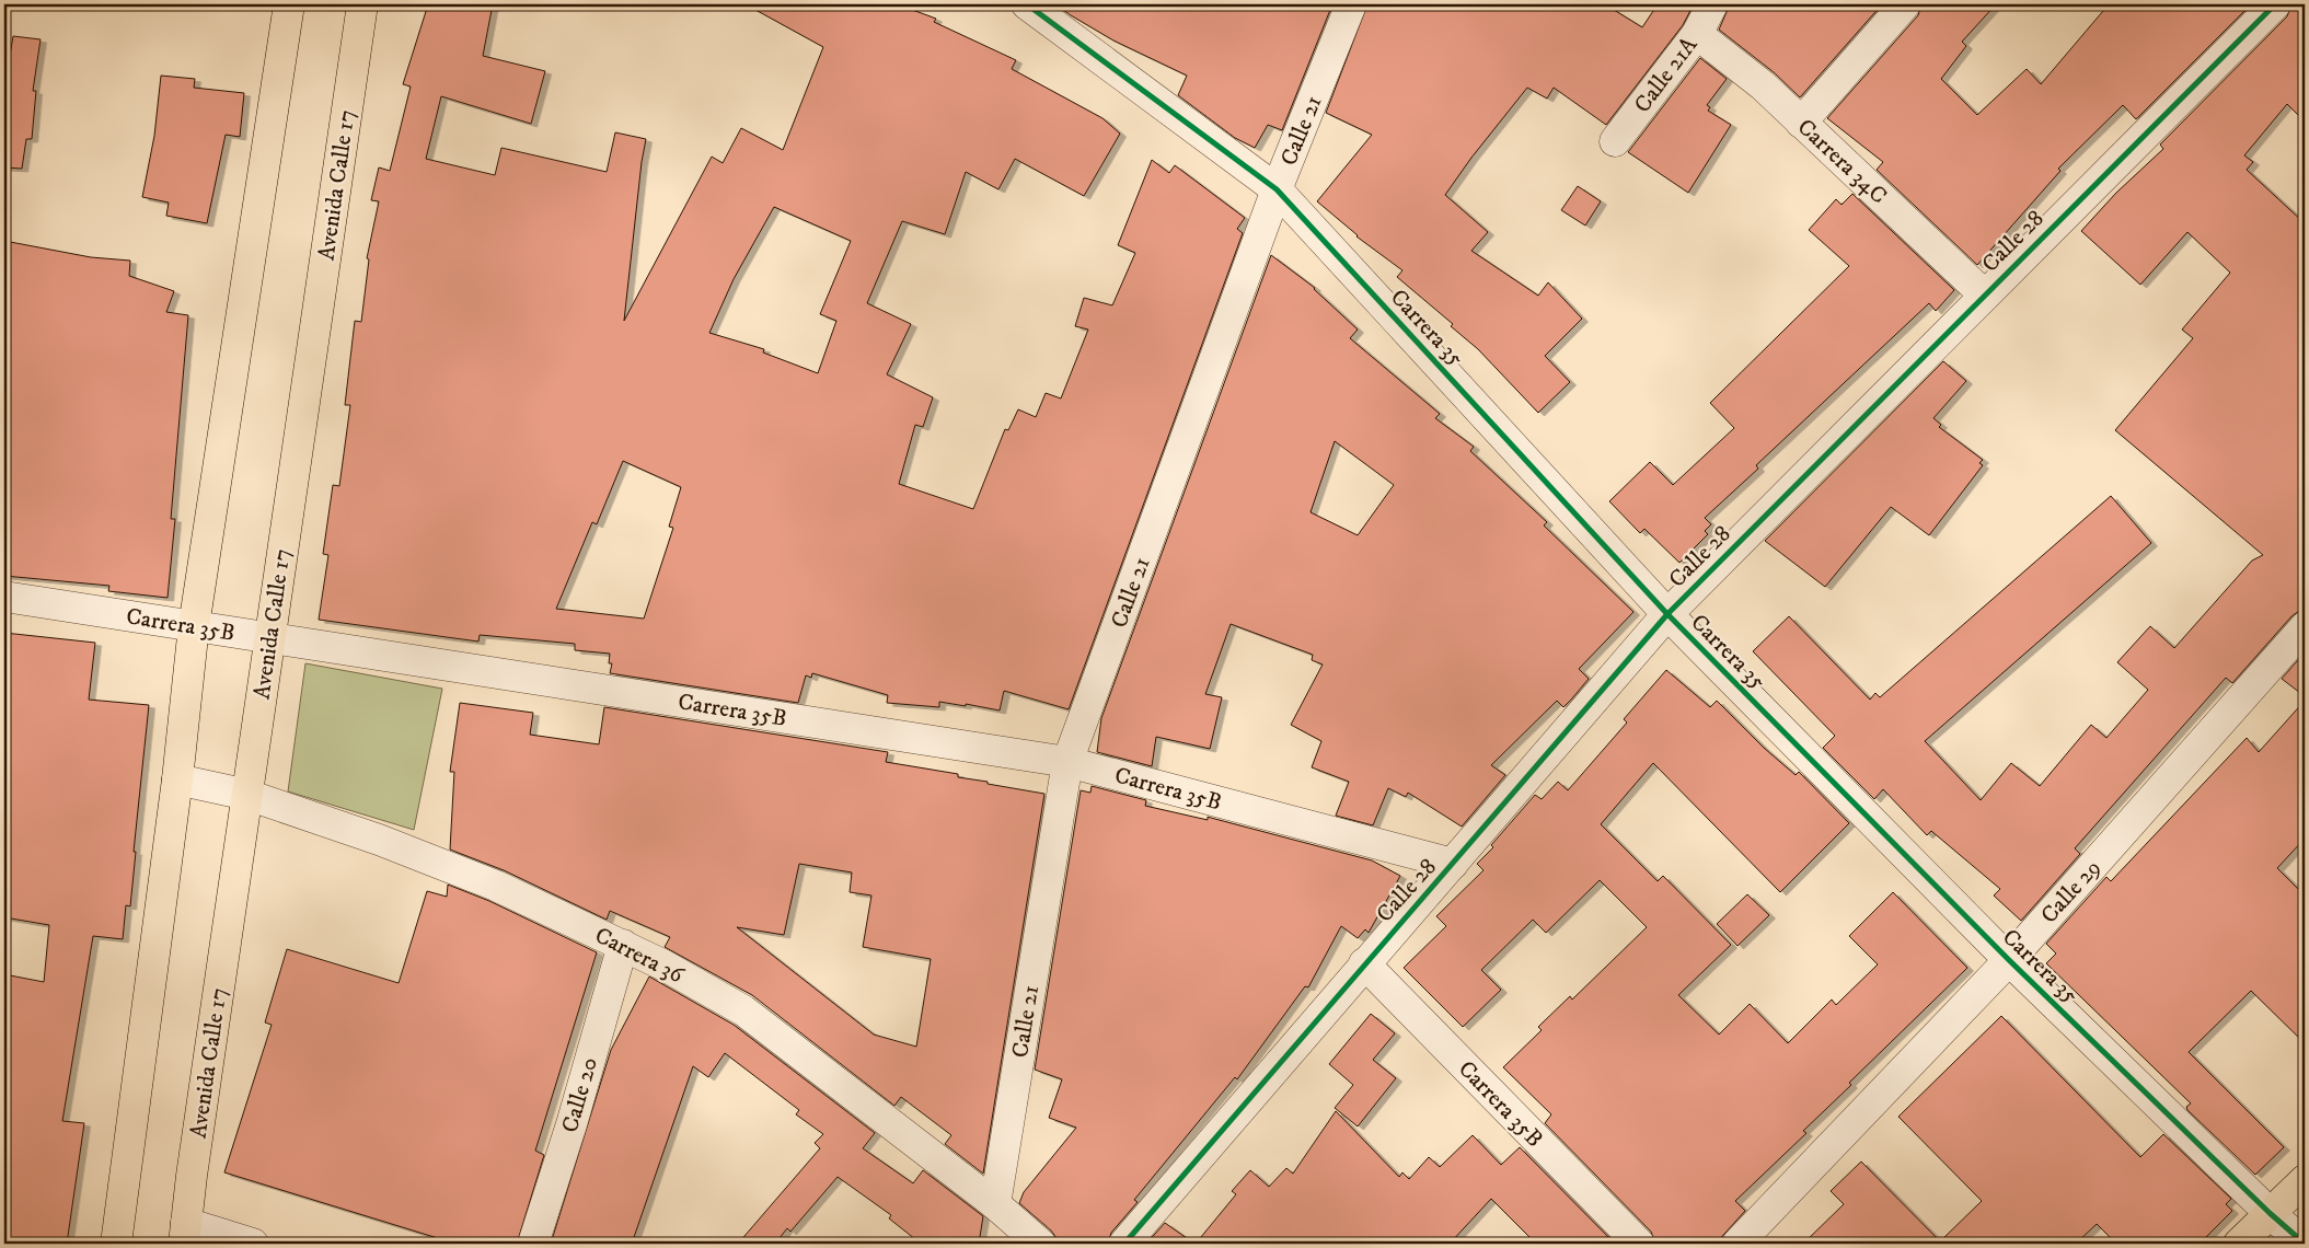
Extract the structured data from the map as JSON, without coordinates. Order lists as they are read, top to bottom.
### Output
{
  "streets": {
    "main road": ["Avenida Calle 17"],
    "street": [
      "Calle 21A",
      "Calle 21",
      "Carrera 34C",
      "Calle 28",
      "Carrera 35",
      "Carrera 35B",
      "Calle 29",
      "Carrera 36",
      "Calle 20"
    ]
  },
  "crossings": [
    ["Calle 21A", "Carrera 34C"],
    ["Calle 21", "Carrera 35"],
    ["Calle 21", "Carrera 35B"],
    ["Calle 21", "Carrera 36"],
    ["Carrera 34C", "Calle 28"],
    ["Avenida Calle 17", "Carrera 35B"],
    ["Avenida Calle 17", "Carrera 36"],
    ["Calle 28", "Carrera 35"],
    ["Calle 28", "Carrera 35B"],
    ["Carrera 35", "Calle 29"],
    ["Carrera 36", "Calle 20"]
  ]
}
